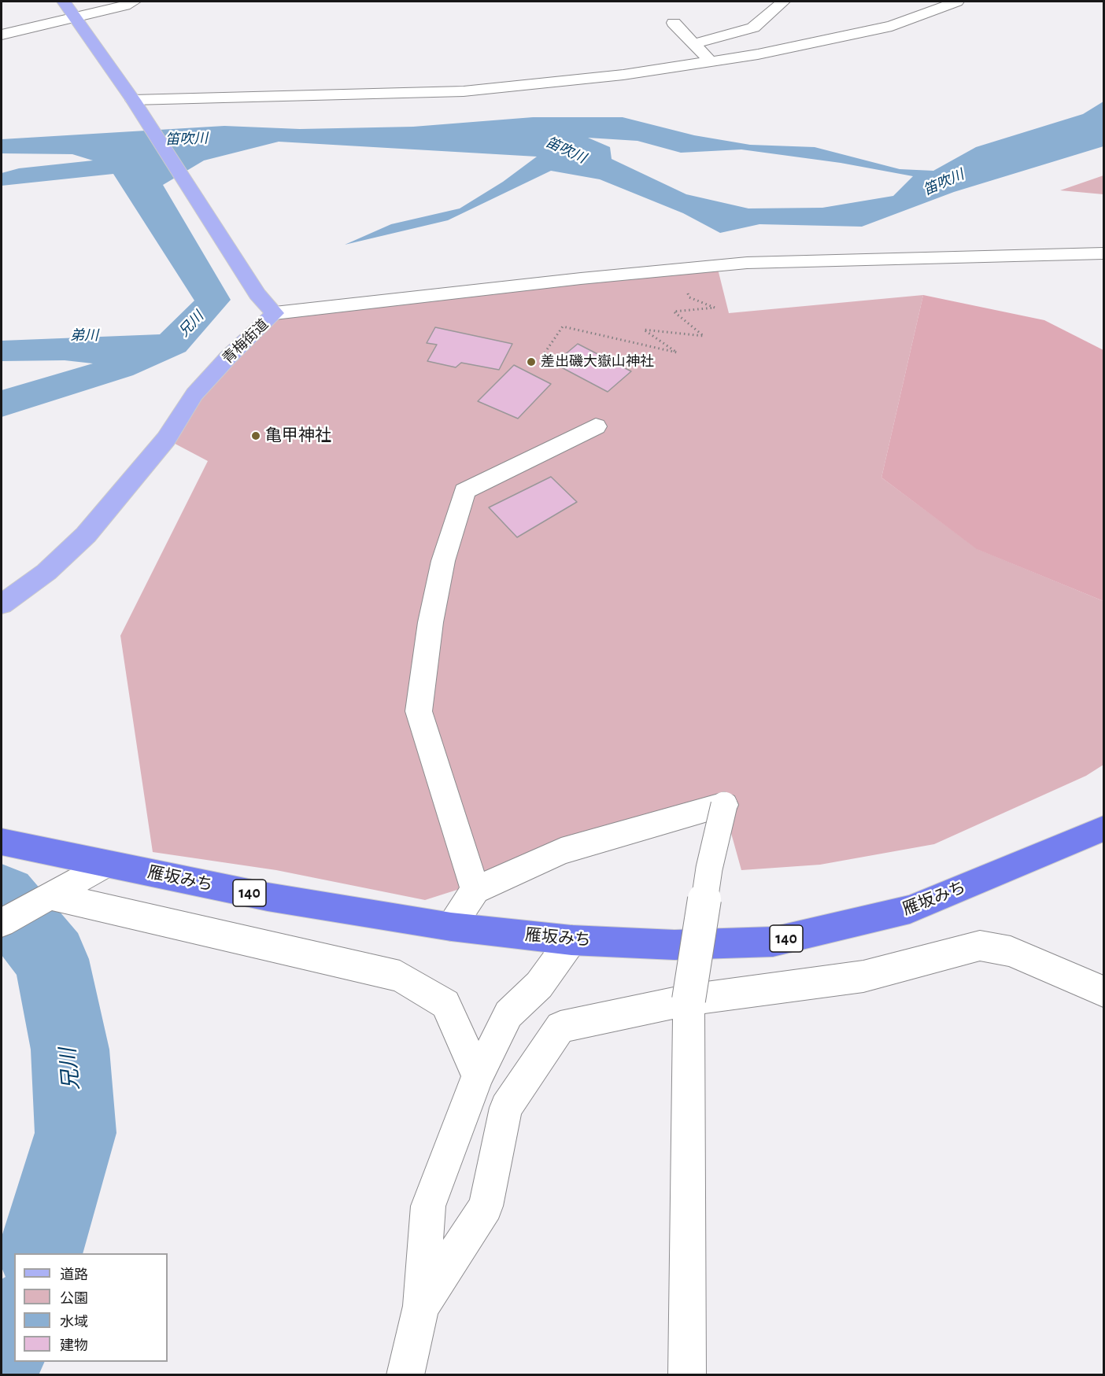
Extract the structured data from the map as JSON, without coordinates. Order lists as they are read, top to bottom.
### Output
{
  "streets": {
    "highway": ["雁坂みち", "140"],
    "main road": ["青梅街道"]
  },
  "water": ["笛吹川", "兄川", "弟川"],
  "places": ["差出磯大嶽山神社", "亀甲神社"],
  "legend": [
    "道路",
    "公園",
    "水域",
    "建物"
  ]
}
